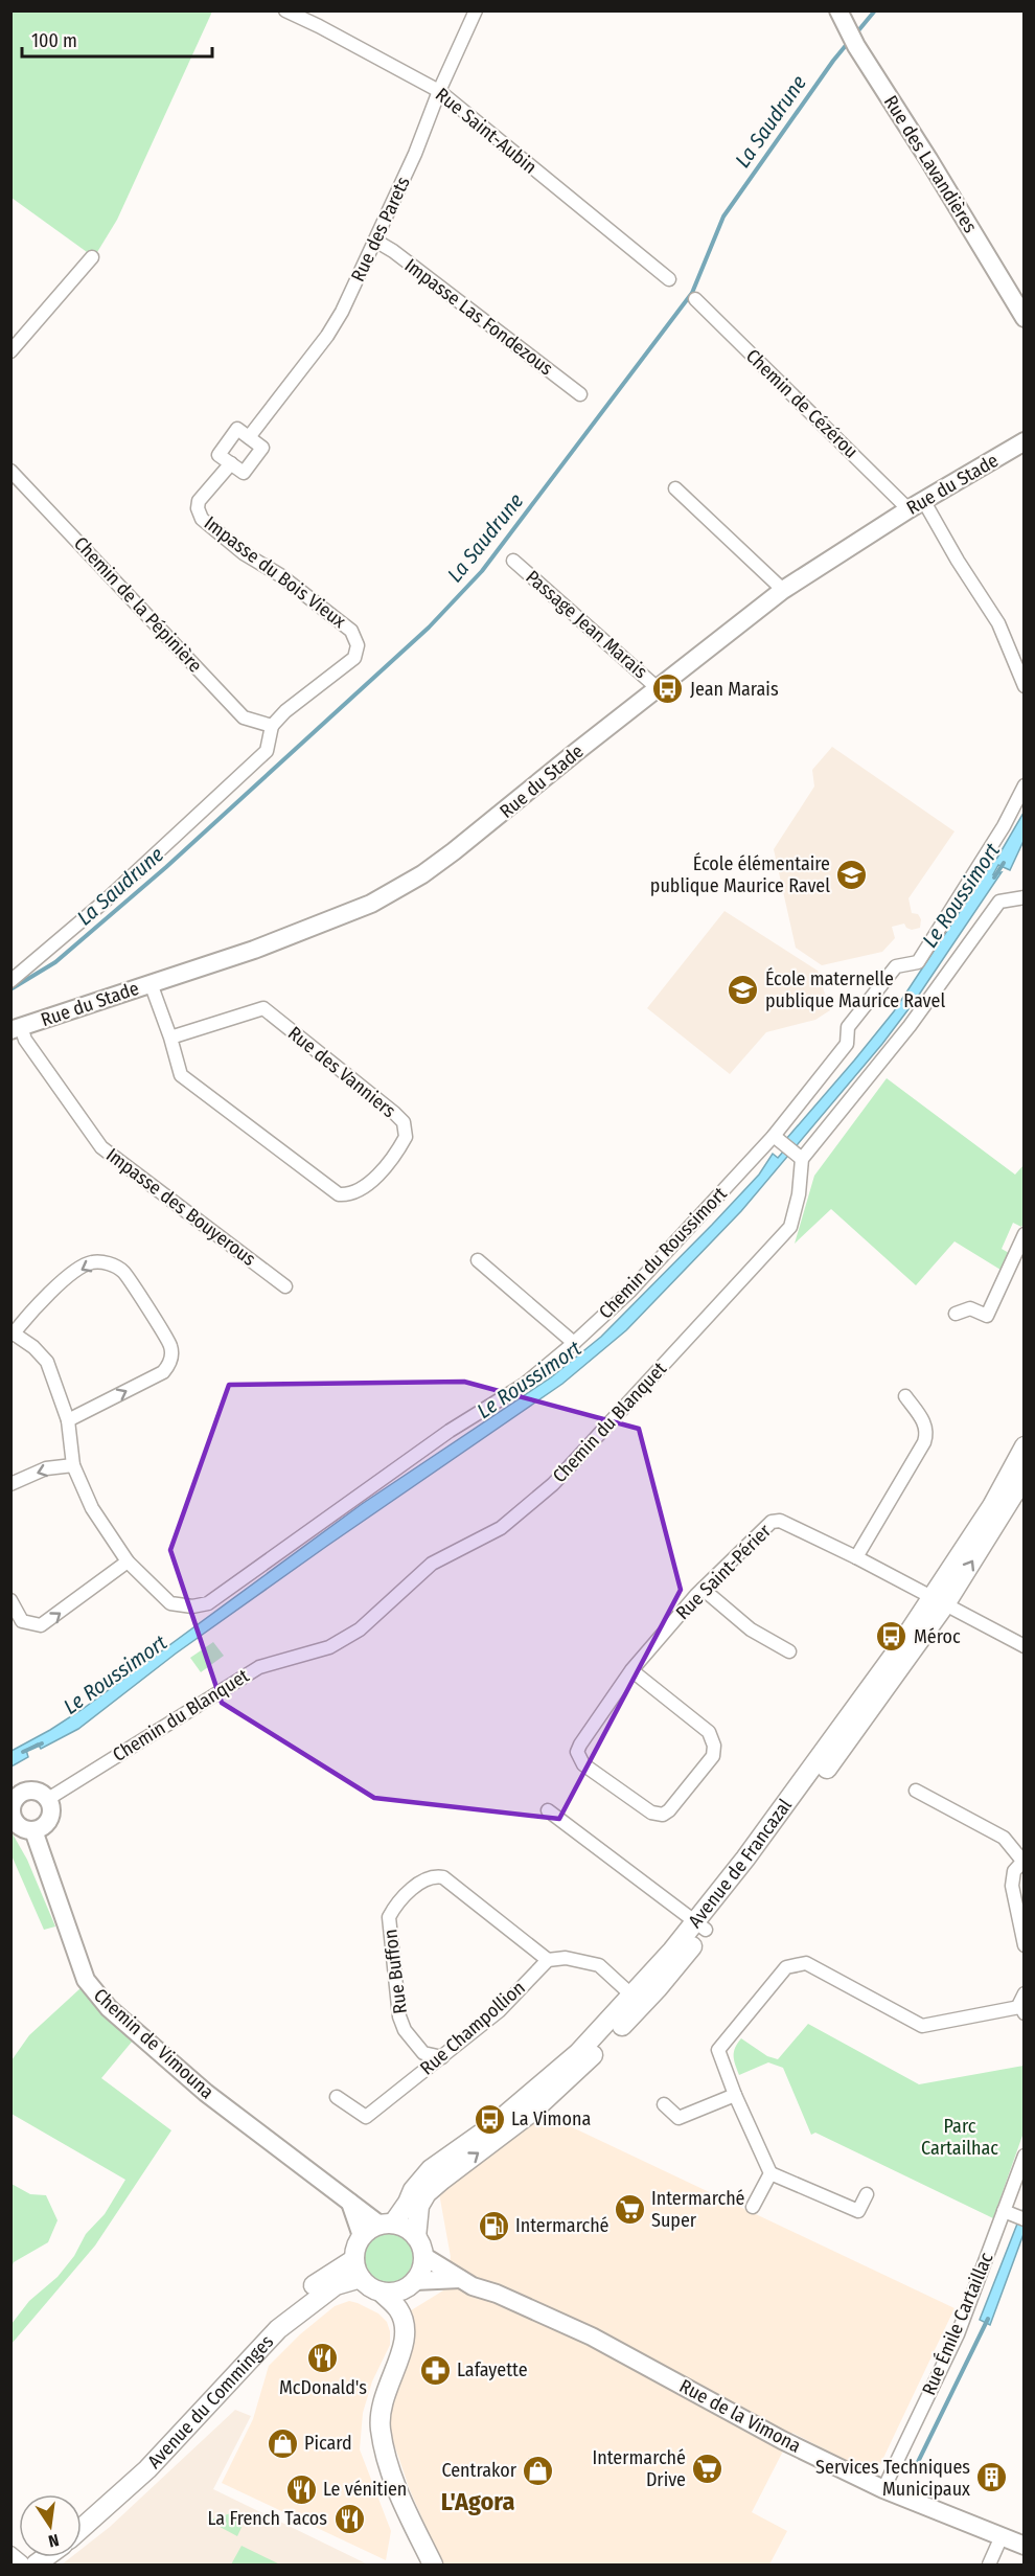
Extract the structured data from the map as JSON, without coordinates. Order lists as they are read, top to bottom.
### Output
{
  "streets": {
    "main road": ["Avenue de Francazal", "Avenue du Comminges"],
    "street": [
      "Rue Saint-Aubin",
      "Rue des Lavandières",
      "Rue des Parets",
      "Impasse Las Fondezous",
      "Chemin de Cézérou",
      "Rue du Stade",
      "Impasse du Bois Vieux",
      "Chemin de la Pépinière",
      "Passage Jean Marais",
      "Rue des Vanniers",
      "Impasse des Bouyerous",
      "Chemin du Roussimort",
      "Chemin du Blanquet",
      "Rue Saint-Périer",
      "Rue Buffon",
      "Rue Champollion",
      "Chemin de Vimouna",
      "Rue Émile Cartaillac",
      "Rue de la Vimona"
    ]
  },
  "crossings": [
    ["Rue Saint-Aubin", "Rue des Parets"],
    ["Rue des Parets", "Impasse Las Fondezous"],
    ["Chemin de Cézérou", "Rue du Stade"],
    ["Rue du Stade", "Passage Jean Marais"],
    ["Rue du Stade", "Rue des Vanniers"],
    ["Rue du Stade", "Impasse des Bouyerous"],
    ["Impasse du Bois Vieux", "Chemin de la Pépinière"],
    ["Chemin du Blanquet", "Chemin de Vimouna"],
    ["Rue Saint-Périer", "Avenue de Francazal"],
    ["Avenue de Francazal", "Chemin de Vimouna"],
    ["Avenue de Francazal", "Avenue du Comminges"],
    ["Avenue de Francazal", "Rue de la Vimona"],
    ["Rue Buffon", "Rue Champollion"],
    ["Chemin de Vimouna", "Avenue du Comminges"],
    ["Chemin de Vimouna", "Rue de la Vimona"],
    ["Rue Émile Cartaillac", "Rue de la Vimona"],
    ["Avenue du Comminges", "Rue de la Vimona"]
  ],
  "districts": ["L'Agora"],
  "water": ["La Saudrune", "Le Roussimort"],
  "parks": ["Parc Cartailhac"],
  "places": {
    "bus stop": ["Jean Marais", "Méroc", "La Vimona"],
    "school or university": ["École élémentaire publique Maurice Ravel", "École maternelle publique Maurice Ravel"],
    "supermarket": ["Intermarché Super", "Intermarché Drive"],
    "fuel station": ["Intermarché"],
    "restaurant": ["McDonald's", "Le vénitien", "La French Tacos"],
    "pharmacy": ["Lafayette"],
    "shop": ["Picard", "Centrakor"],
    "building": ["Services Techniques Municipaux"]
  },
  "scale_bar": "100 m",
  "north": "bottom"
}
